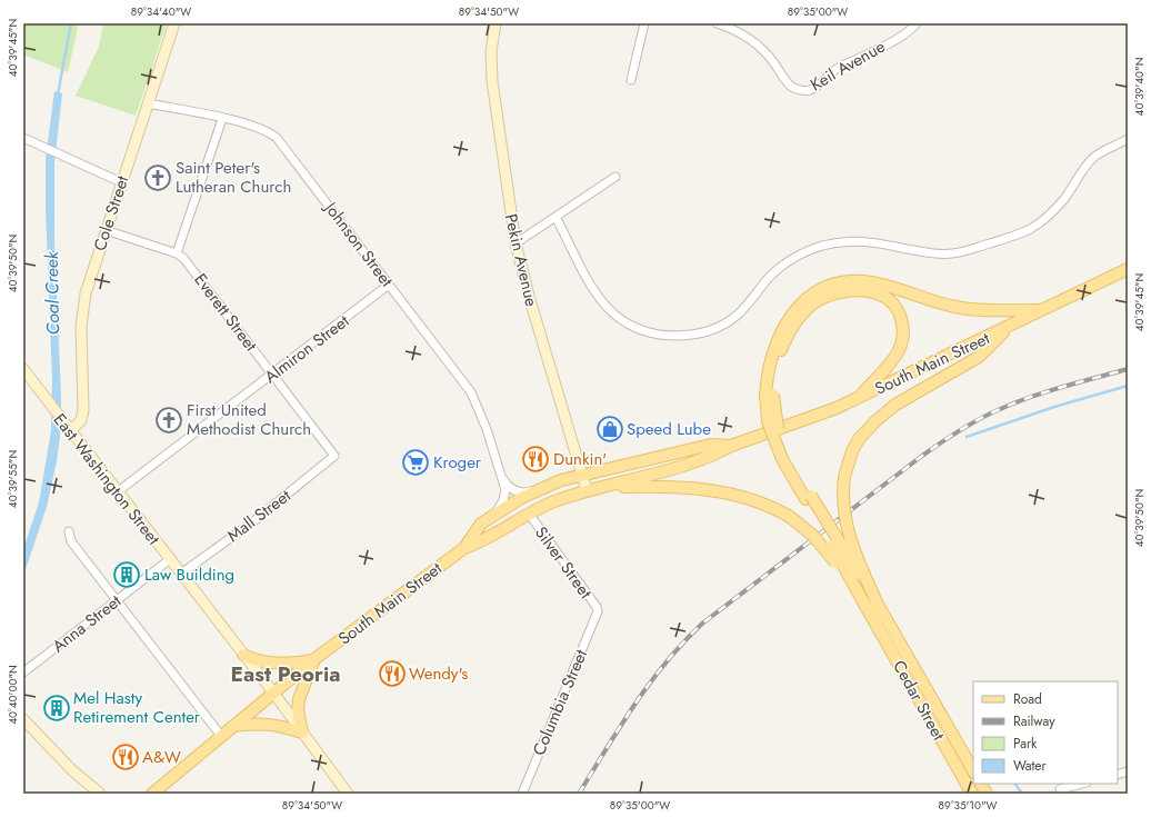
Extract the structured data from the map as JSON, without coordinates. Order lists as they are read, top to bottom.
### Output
{
  "streets": {
    "main road": ["South Main Street", "Cedar Street"],
    "street": [
      "Keil Avenue",
      "Cole Street",
      "Johnson Street",
      "Pekin Avenue",
      "Everett Street",
      "Almiron Street",
      "East Washington Street",
      "Mall Street",
      "Silver Street",
      "Anna Street",
      "Columbia Street"
    ]
  },
  "crossings": [
    ["Cole Street", "Johnson Street"],
    ["Cole Street", "Everett Street"],
    ["Cole Street", "East Washington Street"],
    ["Johnson Street", "Almiron Street"],
    ["Johnson Street", "South Main Street"],
    ["Pekin Avenue", "South Main Street"],
    ["Everett Street", "Almiron Street"],
    ["Everett Street", "Mall Street"],
    ["Almiron Street", "East Washington Street"],
    ["South Main Street", "East Washington Street"],
    ["South Main Street", "Silver Street"],
    ["East Washington Street", "Mall Street"],
    ["East Washington Street", "Anna Street"],
    ["Silver Street", "Columbia Street"]
  ],
  "districts": ["East Peoria"],
  "water": ["Coal Creek"],
  "places": {
    "church": ["Saint Peter's Lutheran Church", "First United Methodist Church"],
    "shop": ["Speed Lube"],
    "restaurant": ["Dunkin'", "Wendy's", "A&W"],
    "supermarket": ["Kroger"],
    "building": ["Law Building", "Mel Hasty Retirement Center"]
  },
  "legend": [
    "Road",
    "Railway",
    "Park",
    "Water"
  ],
  "coordinates": [
    "89°34'40\"W",
    "89°34'50\"W",
    "89°35'00\"W",
    "40°39'45\"N",
    "40°39'40\"N",
    "40°39'50\"N",
    "40°39'55\"N",
    "40°40'00\"N",
    "89°35'10\"W"
  ]
}
